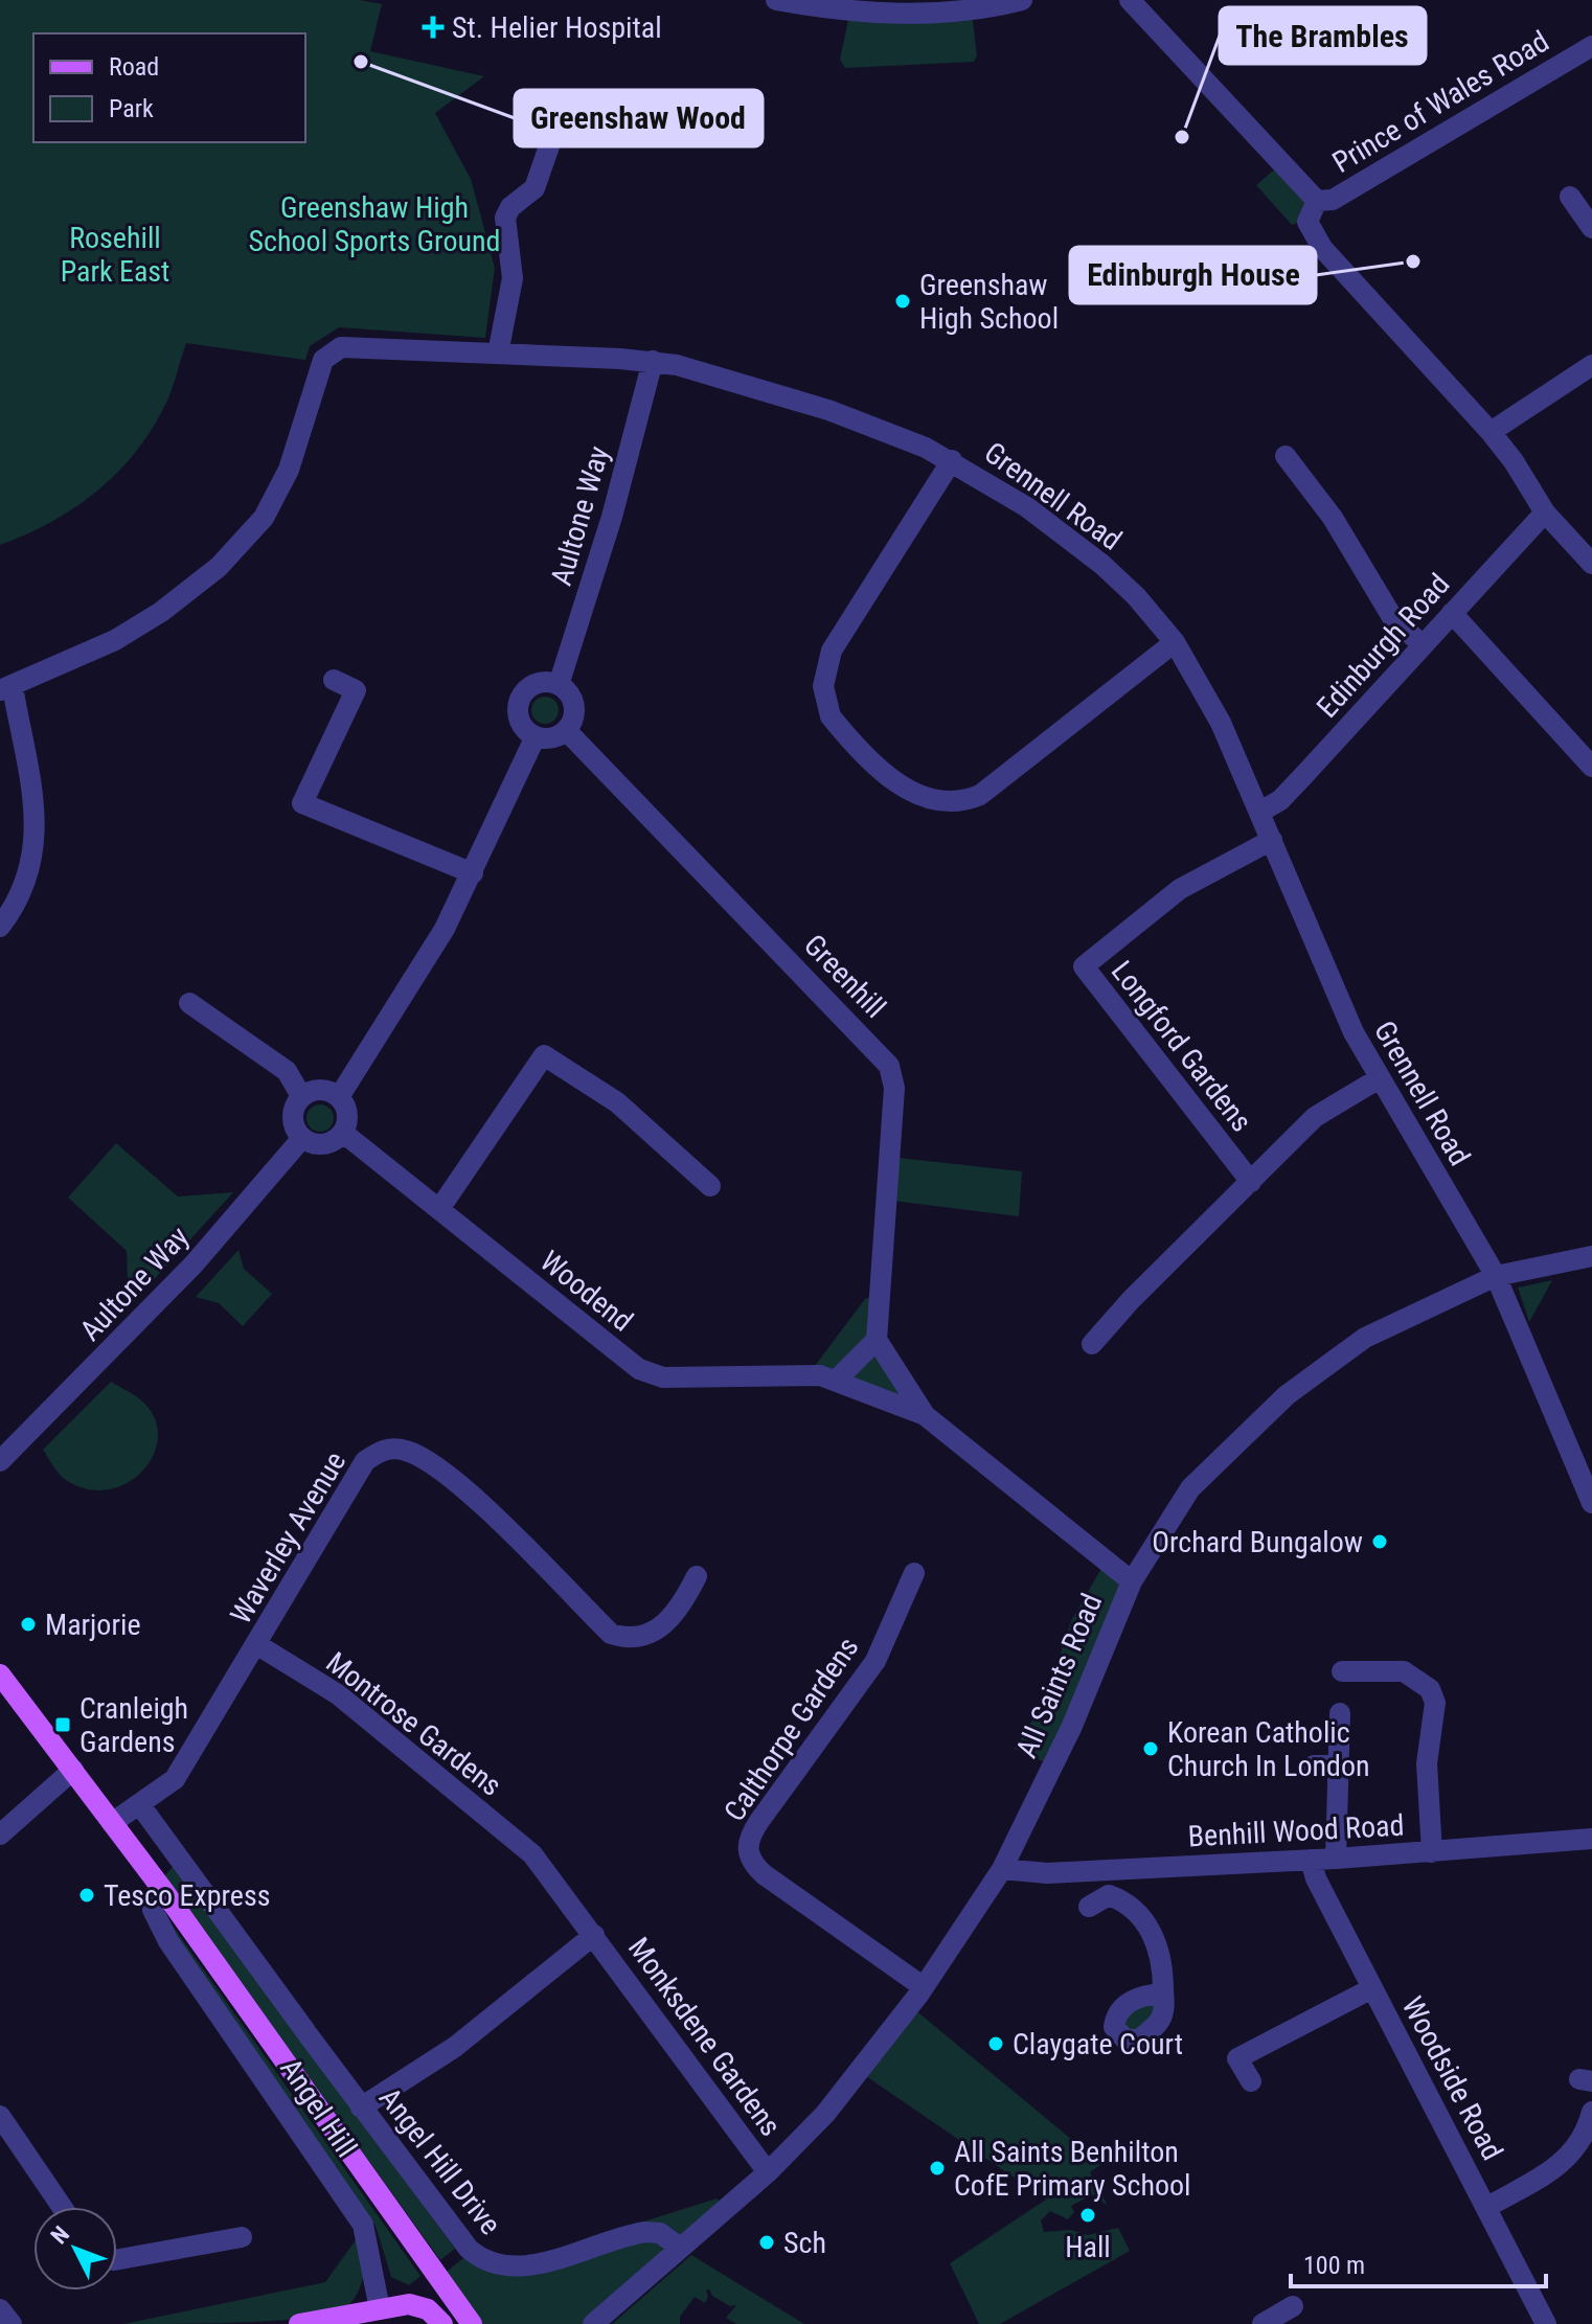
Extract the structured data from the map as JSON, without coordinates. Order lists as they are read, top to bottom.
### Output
{
  "streets": {
    "main road": ["Angel Hill"],
    "street": [
      "Prince of Wales Road",
      "Grennell Road",
      "Aultone Way",
      "Edinburgh Road",
      "Greenhill",
      "Longford Gardens",
      "Woodend",
      "Waverley Avenue",
      "All Saints Road",
      "Montrose Gardens",
      "Calthorpe Gardens",
      "Benhill Wood Road",
      "Monksdene Gardens",
      "Woodside Road",
      "Angel Hill Drive"
    ]
  },
  "crossings": [
    ["Grennell Road", "Aultone Way"],
    ["Grennell Road", "Edinburgh Road"],
    ["Grennell Road", "Longford Gardens"],
    ["Grennell Road", "All Saints Road"],
    ["Aultone Way", "Greenhill"],
    ["Aultone Way", "Woodend"],
    ["Greenhill", "Woodend"],
    ["Woodend", "All Saints Road"],
    ["Waverley Avenue", "Montrose Gardens"],
    ["Waverley Avenue", "Angel Hill"],
    ["Waverley Avenue", "Angel Hill Drive"],
    ["All Saints Road", "Calthorpe Gardens"],
    ["All Saints Road", "Benhill Wood Road"],
    ["All Saints Road", "Monksdene Gardens"],
    ["All Saints Road", "Angel Hill Drive"],
    ["Montrose Gardens", "Monksdene Gardens"],
    ["Benhill Wood Road", "Woodside Road"],
    ["Monksdene Gardens", "Angel Hill Drive"]
  ],
  "parks": ["Greenshaw High School Sports Ground", "Rosehill Park East"],
  "places": {
    "health": ["St. Helier Hospital"],
    "other": [
      "Greenshaw Wood",
      "The Brambles",
      "Edinburgh House",
      "Greenshaw High School",
      "Orchard Bungalow",
      "Marjorie",
      "Korean Catholic Church In London",
      "Tesco Express",
      "Claygate Court",
      "All Saints Benhilton CofE Primary School",
      "Hall",
      "Sch"
    ],
    "transit": ["Cranleigh Gardens"]
  },
  "legend": ["Road", "Park"],
  "scale_bar": "100 m",
  "north": "top left"
}
